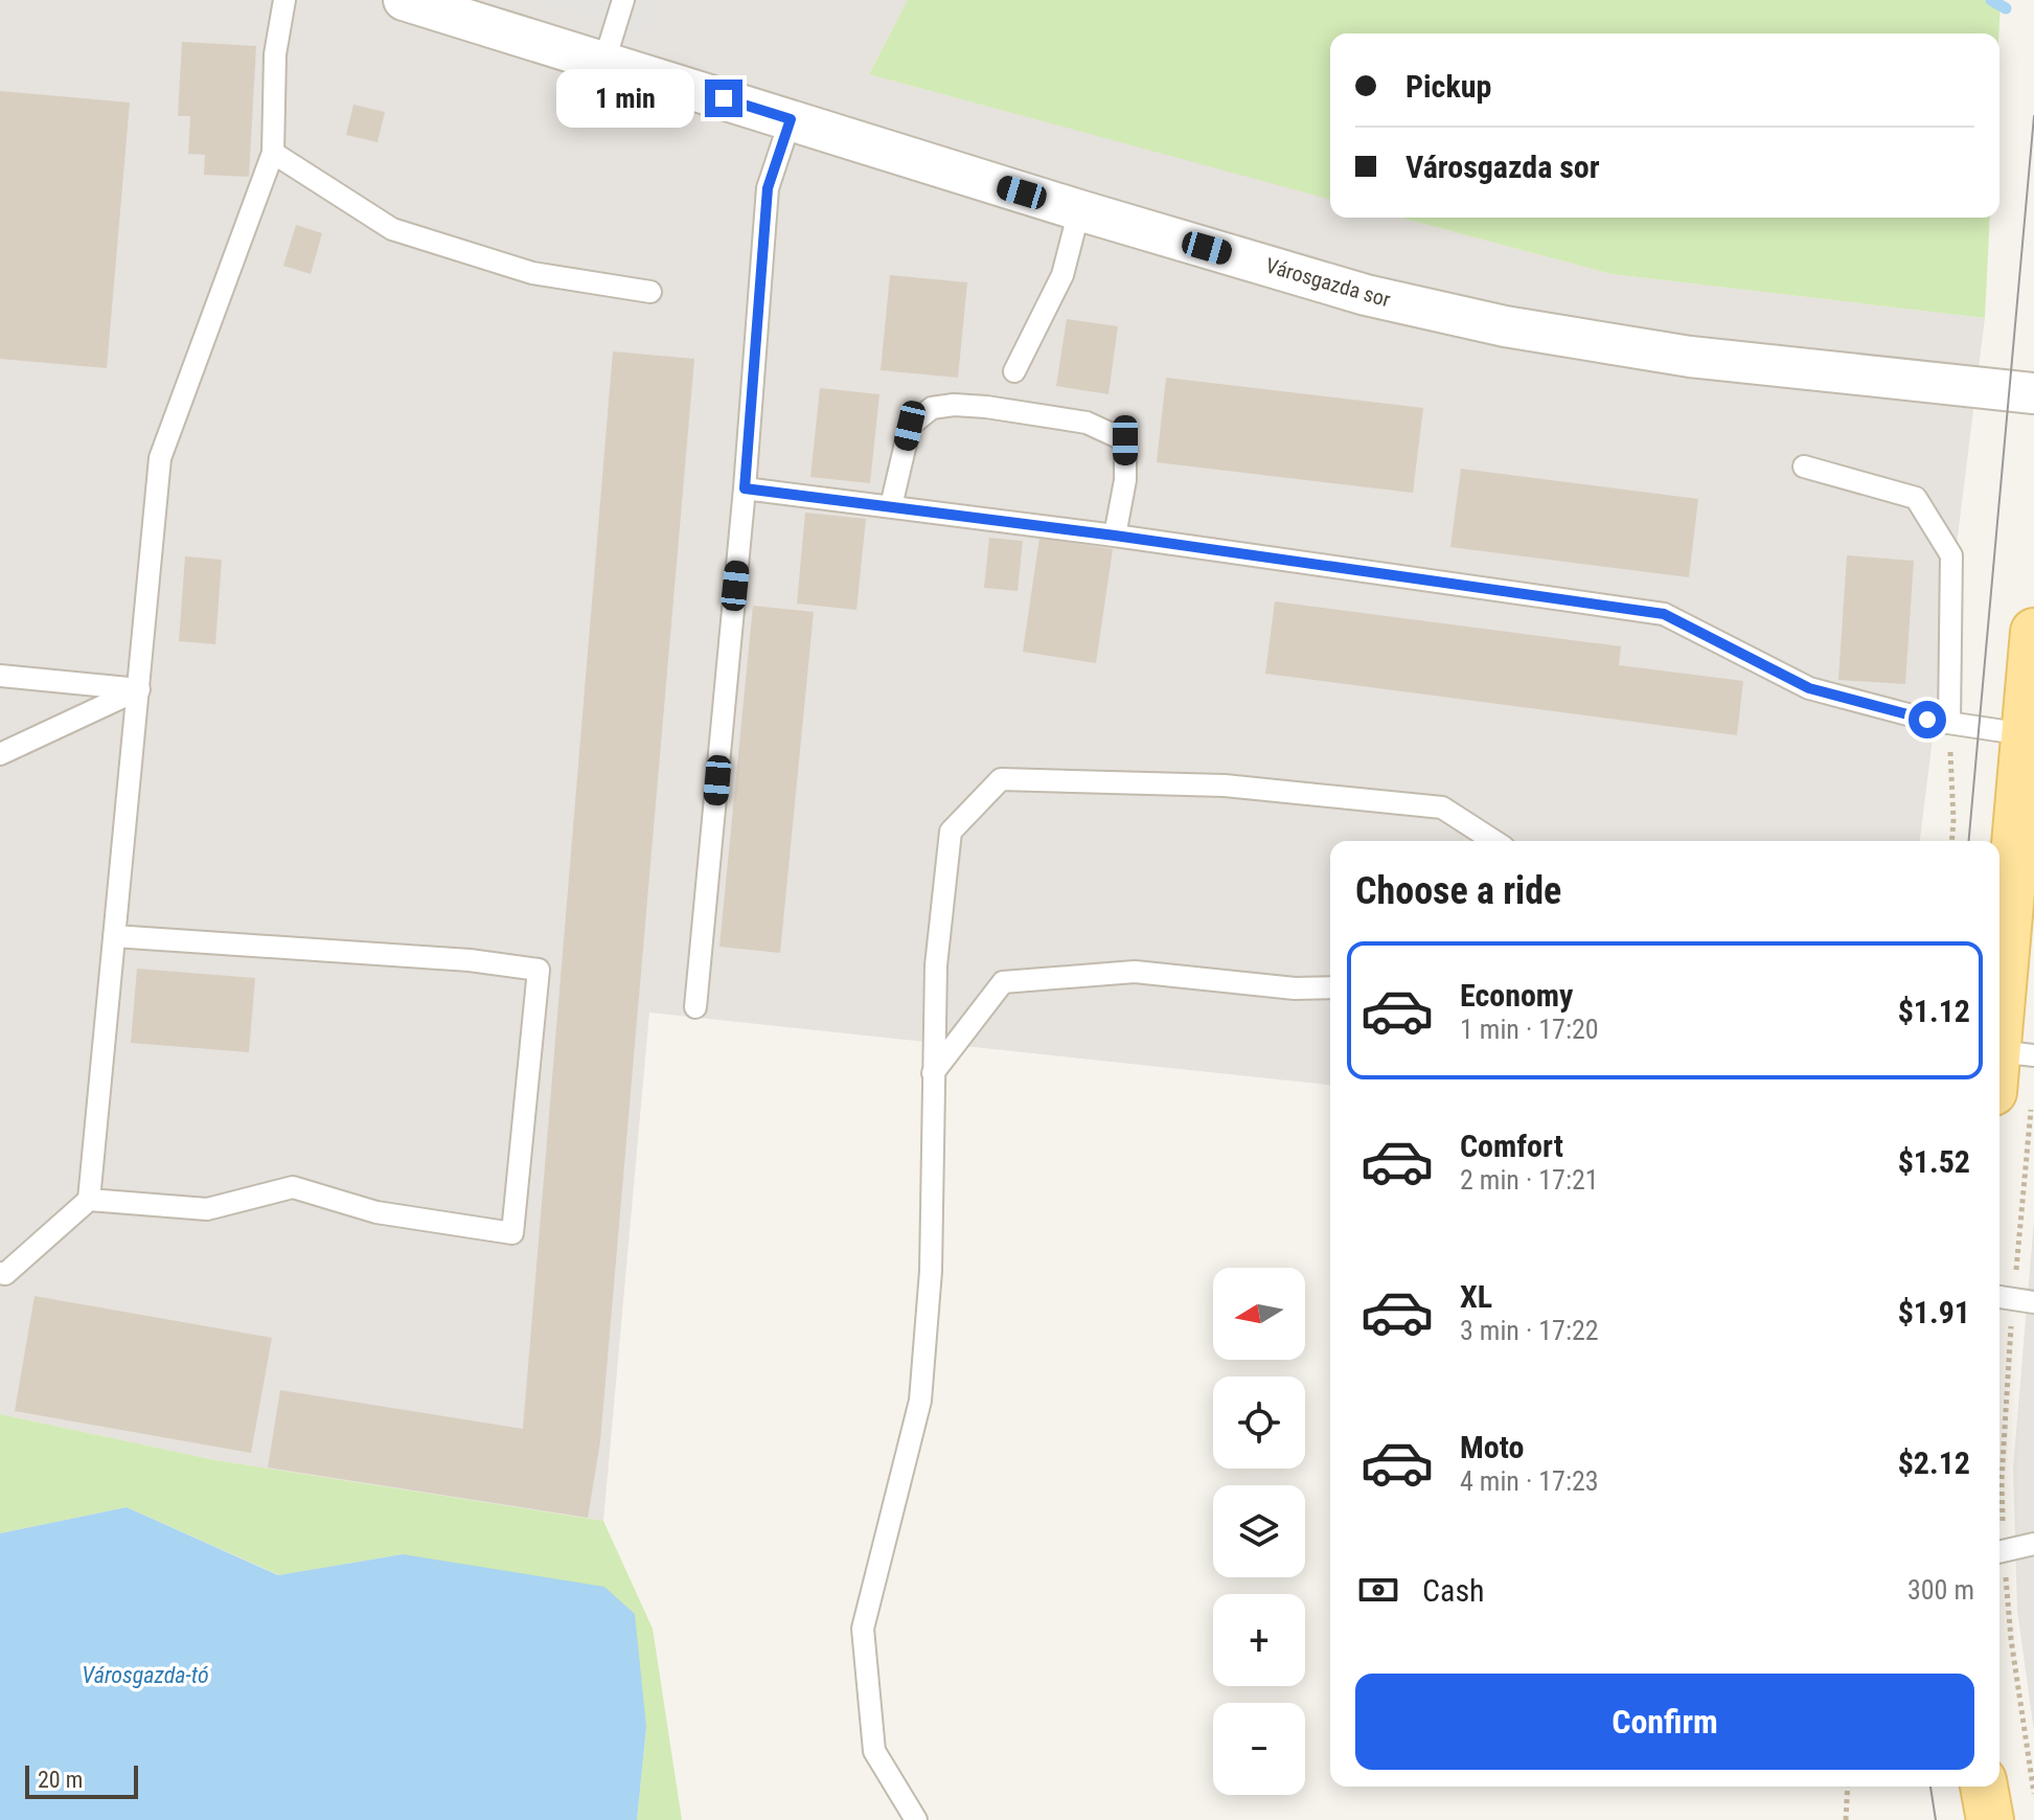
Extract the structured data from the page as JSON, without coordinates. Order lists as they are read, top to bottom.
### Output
{
  "streets": {
    "street": ["Városgazda sor"]
  },
  "water": ["Városgazda-tó"],
  "scale_bar": "20 m",
  "north": "left",
  "page": {
    "banner": ["Pickup", "Városgazda sor"],
    "bubble": "1 min",
    "heading": "Choose a ride",
    "list": [
      {
        "name": "Economy",
        "note": "1 min · 17:20",
        "value": "$1.12"
      },
      {
        "name": "Comfort",
        "note": "2 min · 17:21",
        "value": "$1.52"
      },
      {
        "name": "XL",
        "note": "3 min · 17:22",
        "value": "$1.91"
      },
      {
        "name": "Moto",
        "note": "4 min · 17:23",
        "value": "$2.12"
      }
    ],
    "map_buttons": ["+", "−"],
    "pay": ["Cash", "300 m"],
    "buttons": "Confirm",
    "scale": "20 m"
  }
}
